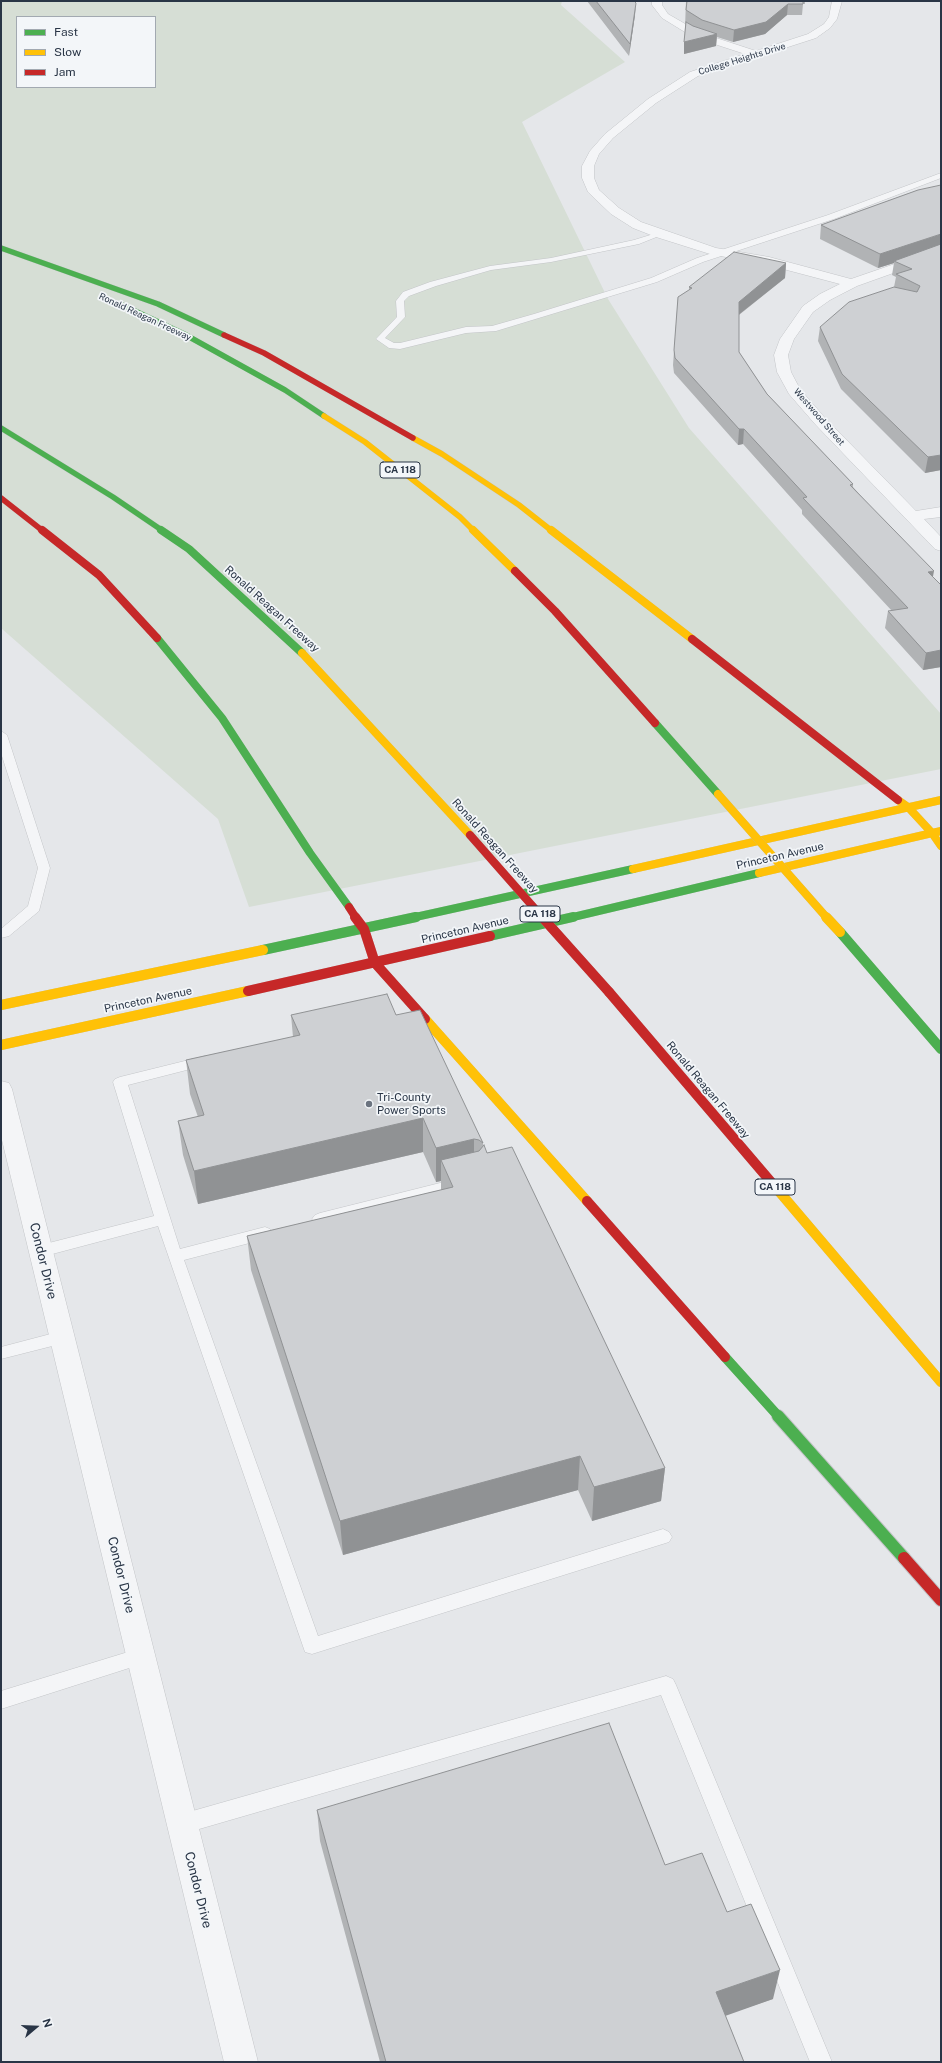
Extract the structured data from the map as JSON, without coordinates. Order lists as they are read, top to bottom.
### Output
{
  "streets": {
    "main road": ["Ronald Reagan Freeway", "CA 118", "Princeton Avenue"],
    "street": ["College Heights Drive", "Westwood Street", "Condor Drive"]
  },
  "crossings": [
    ["College Heights Drive", "Westwood Street"]
  ],
  "places": ["Tri-County Power Sports"],
  "legend": ["Fast", "Slow", "Jam"],
  "north": "right"
}
